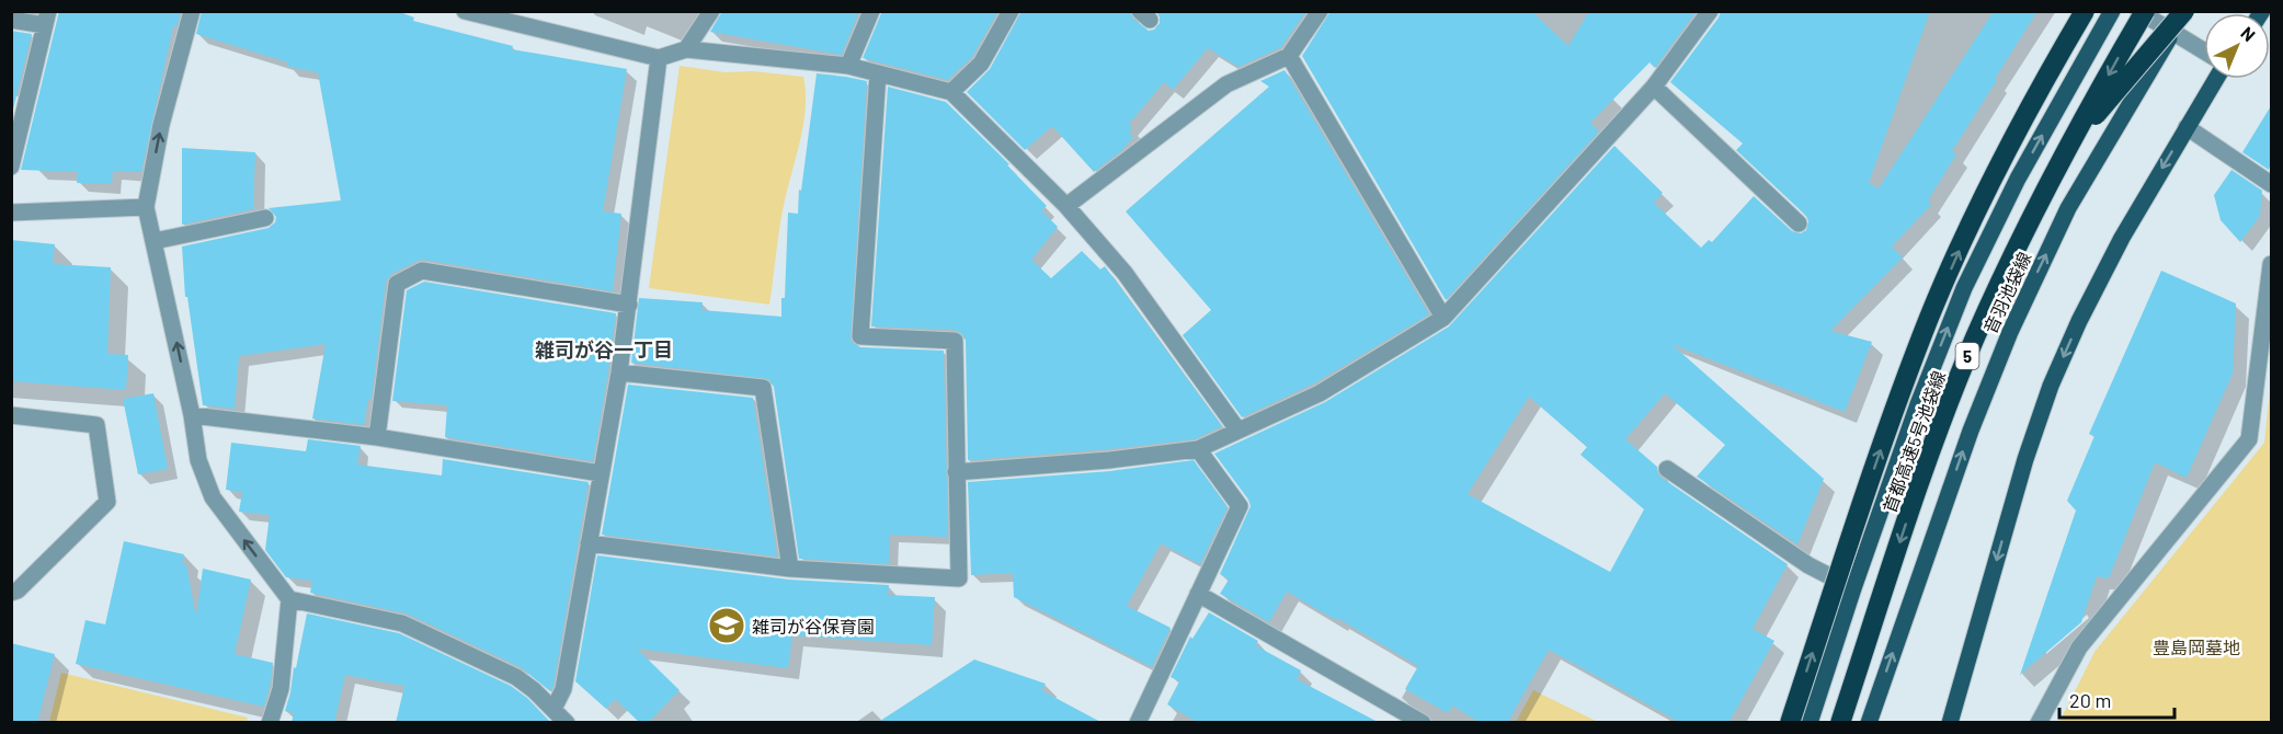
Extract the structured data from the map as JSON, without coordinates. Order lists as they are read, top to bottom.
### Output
{
  "streets": {
    "highway": ["5", "首都高速5号池袋線"],
    "main road": ["音羽池袋線"]
  },
  "districts": ["雑司が谷一丁目"],
  "parks": ["豊島岡墓地"],
  "places": {
    "school or university": ["雑司が谷保育園"]
  },
  "scale_bar": "20 m",
  "north": "top right"
}
